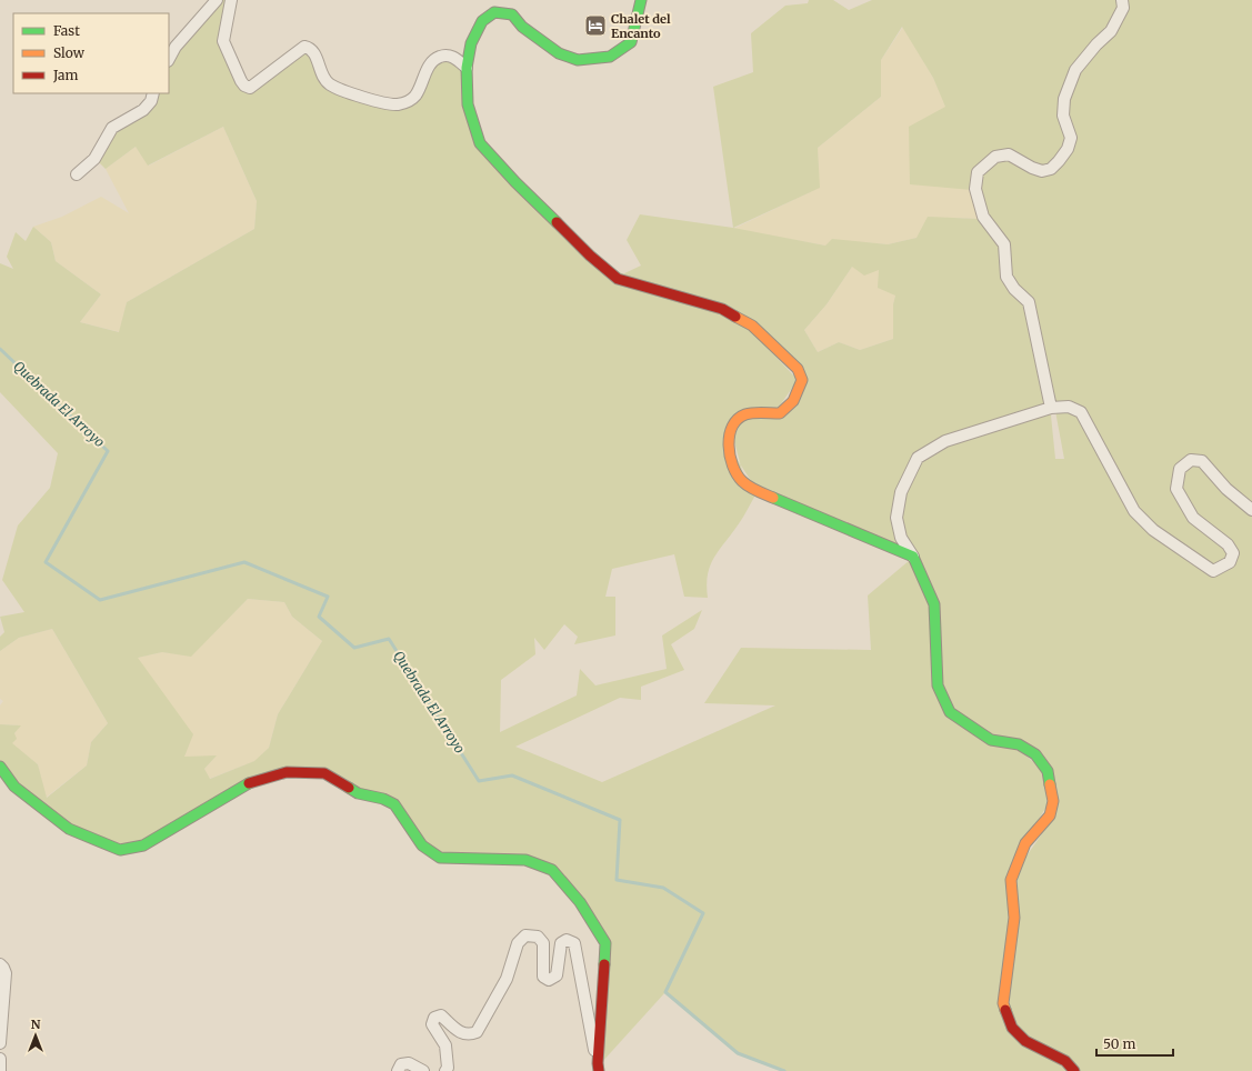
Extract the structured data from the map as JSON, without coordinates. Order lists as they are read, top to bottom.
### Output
{
  "water": ["Quebrada El Arroyo"],
  "places": {
    "hotel": ["Chalet del Encanto"]
  },
  "legend": ["Fast", "Slow", "Jam"],
  "scale_bar": "50 m",
  "north": "top"
}
